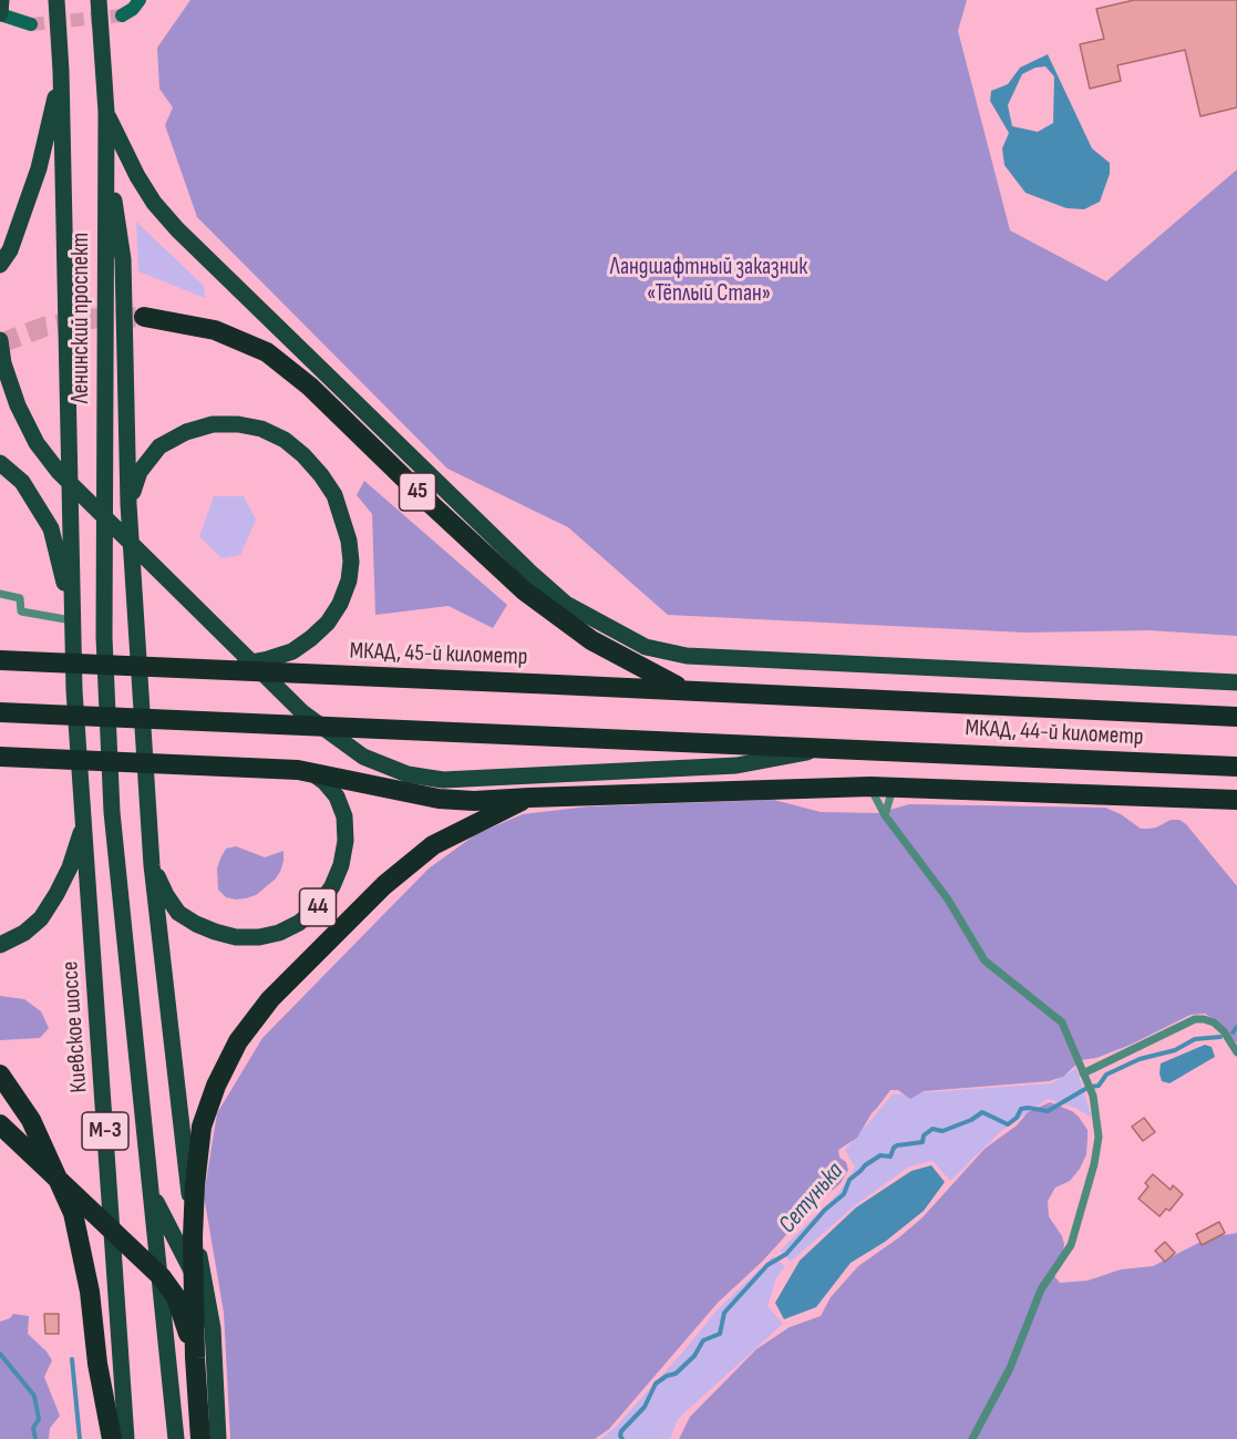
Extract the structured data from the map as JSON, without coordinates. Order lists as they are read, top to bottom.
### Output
{
  "streets": {
    "highway": ["45", "МКАД, 45-й километр", "МКАД, 44-й километр"],
    "main road": [
      "Ленинский проспект",
      "44",
      "Киевское шоссе",
      "М-3"
    ]
  },
  "crossings": [
    ["Ленинский проспект", "Киевское шоссе"],
    ["Ленинский проспект", "М-3"],
    ["45", "МКАД, 45-й километр"],
    ["МКАД, 45-й километр", "МКАД, 44-й километр"]
  ],
  "water": ["Сетунька"],
  "parks": ["Ландшафтный заказник «Тёплый Стан»"]
}
